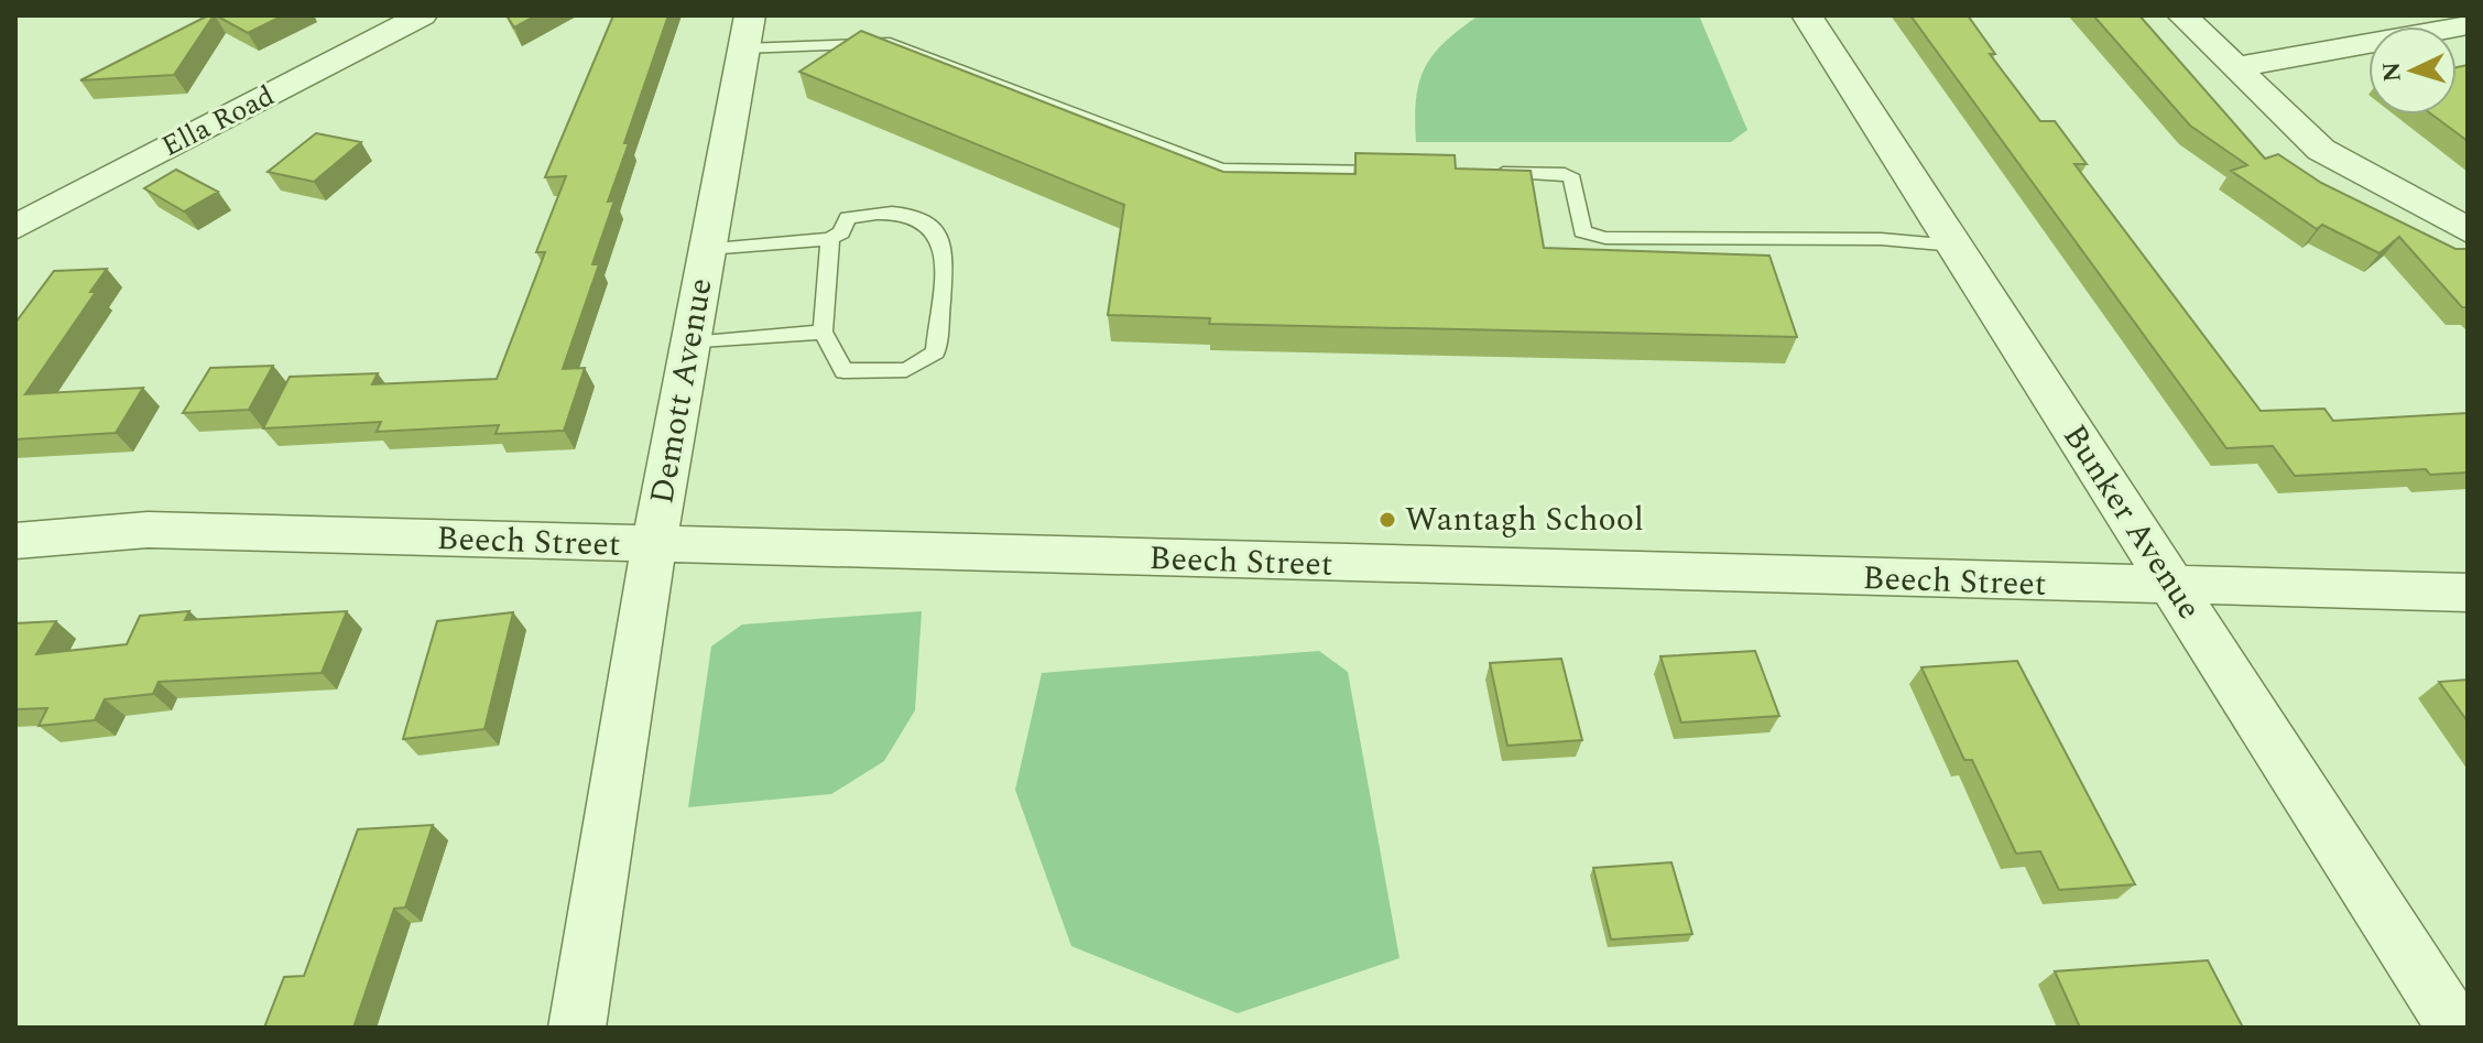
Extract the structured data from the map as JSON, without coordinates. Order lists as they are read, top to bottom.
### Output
{
  "streets": {
    "street": [
      "Ella Road",
      "Demott Avenue",
      "Bunker Avenue",
      "Beech Street"
    ]
  },
  "crossings": [
    ["Demott Avenue", "Beech Street"],
    ["Bunker Avenue", "Beech Street"]
  ],
  "places": ["Wantagh School"],
  "north": "left"
}
